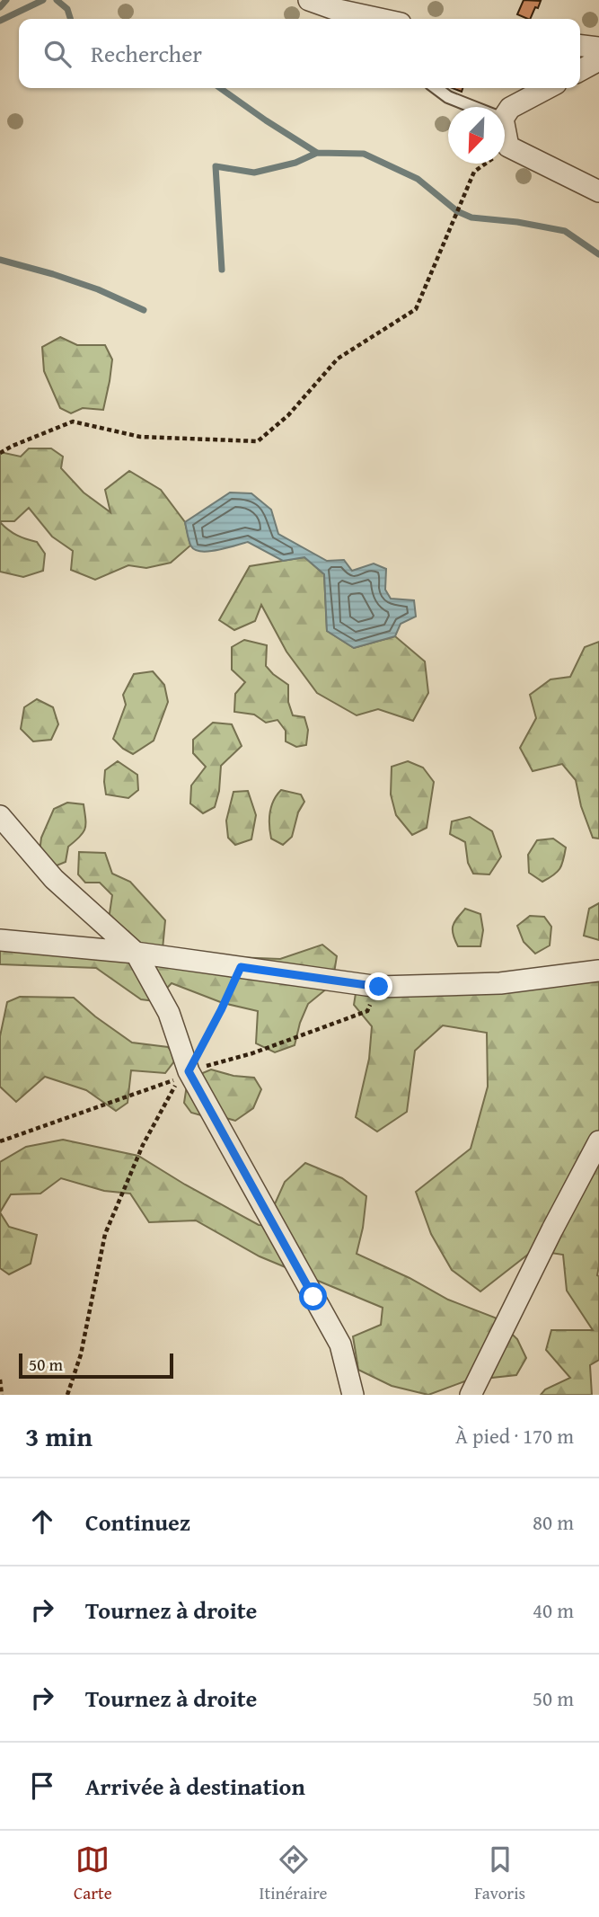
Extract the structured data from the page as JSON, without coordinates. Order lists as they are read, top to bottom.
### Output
{
  "scale_bar": "50 m",
  "north": "bottom left",
  "page": {
    "search": "Rechercher",
    "scale": "50 m",
    "heading": ["3 min", "À pied · 170 m"],
    "list": [
      ["Continuez", "80 m"],
      ["Tournez à droite", "40 m"],
      ["Tournez à droite", "50 m"],
      "Arrivée à destination"
    ],
    "nav": ["Carte", "Itinéraire", "Favoris"]
  }
}
